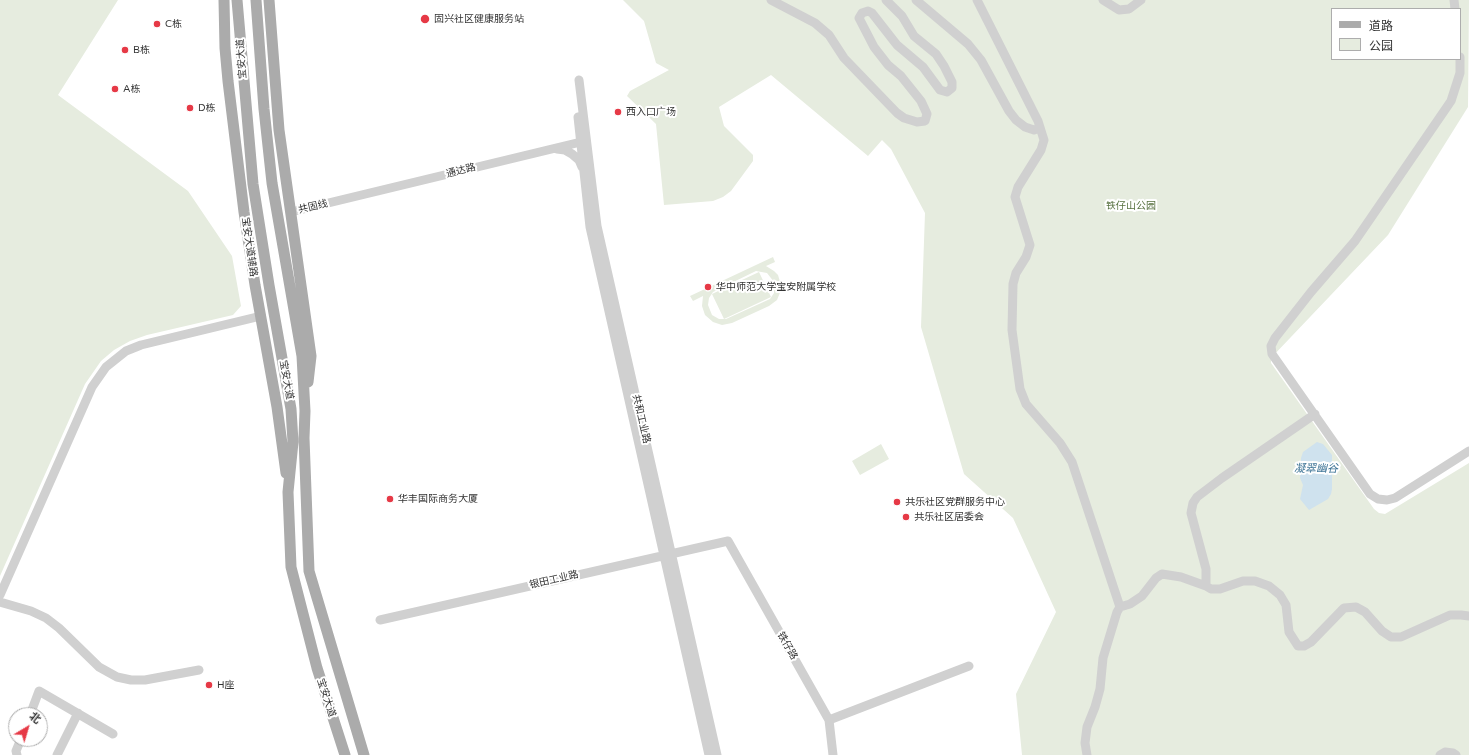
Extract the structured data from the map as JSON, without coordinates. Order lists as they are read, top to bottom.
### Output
{
  "streets": {
    "main road": ["宝安大道", "宝安大道辅路"],
    "street": [
      "通达路",
      "共固线",
      "共和工业路",
      "银田工业路",
      "铁仔路"
    ]
  },
  "crossings": [
    ["宝安大道", "宝安大道辅路"],
    ["通达路", "共固线"],
    ["通达路", "共和工业路"],
    ["共和工业路", "银田工业路"],
    ["银田工业路", "铁仔路"]
  ],
  "water": ["凝翠幽谷"],
  "parks": ["铁仔山公园"],
  "places": [
    "固兴社区健康服务站",
    "C栋",
    "B栋",
    "A栋",
    "D栋",
    "西入口广场",
    "华中师范大学宝安附属学校",
    "华丰国际商务大厦",
    "共乐社区党群服务中心",
    "共乐社区居委会",
    "H座"
  ],
  "legend": ["道路", "公园"],
  "north": "top right"
}
